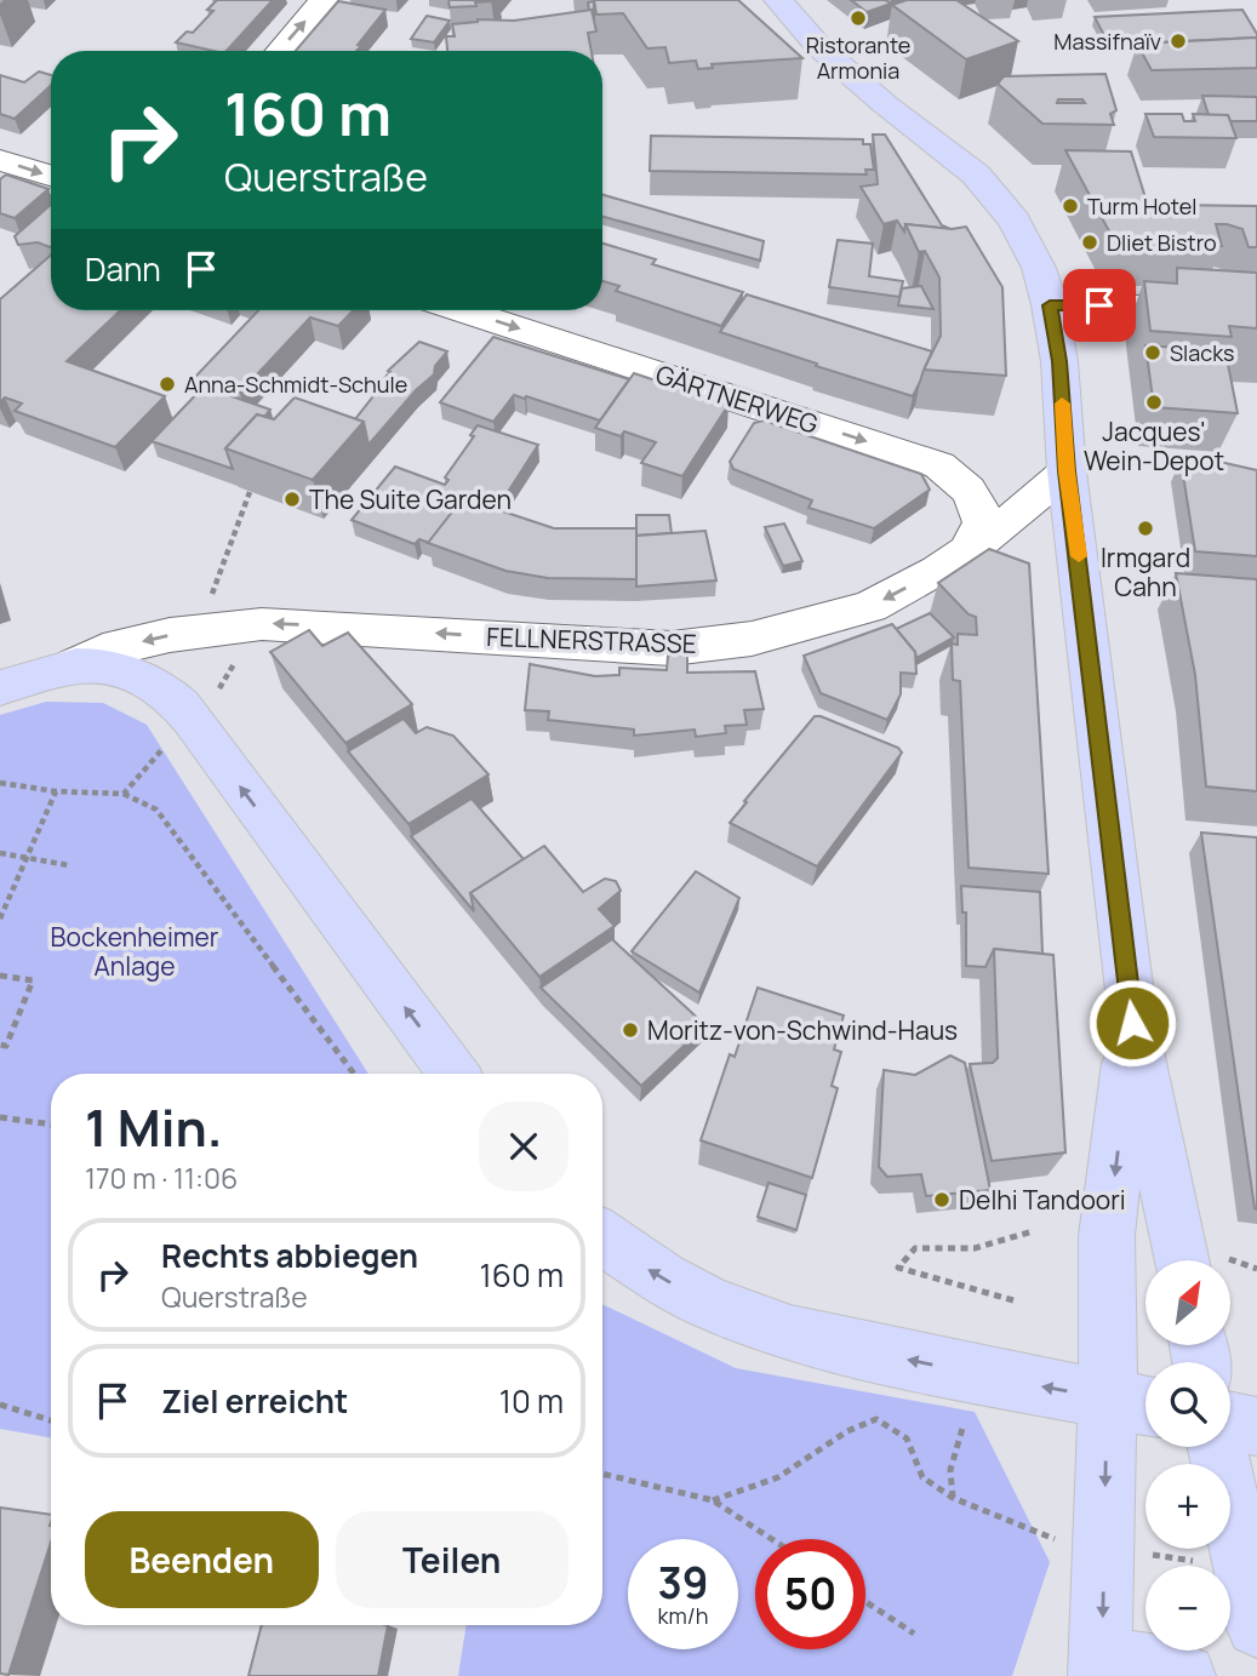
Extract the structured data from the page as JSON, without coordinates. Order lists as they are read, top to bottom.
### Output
{
  "streets": {
    "street": ["GÄRTNERWEG", "FELLNERSTRASSE"]
  },
  "crossings": [
    ["GÄRTNERWEG", "FELLNERSTRASSE"]
  ],
  "one_way": ["FELLNERSTRASSE"],
  "parks": ["Bockenheimer Anlage"],
  "places": [
    "Ristorante Armonia",
    "Massifnaïv",
    "Turm Hotel",
    "Dliet Bistro",
    "Slacks",
    "Anna-Schmidt-Schule",
    "Jacques' Wein-Depot",
    "The Suite Garden",
    "Irmgard Cahn",
    "Moritz-von-Schwind-Haus",
    "Delhi Tandoori"
  ],
  "north": "top right",
  "page": {
    "turn": ["160 m", "Querstraße"],
    "then": "Dann",
    "heading": ["1 Min.", "170 m · 11:06"],
    "list": [
      {
        "name": "Rechts abbiegen",
        "note": "Querstraße",
        "value": "160 m"
      },
      {
        "name": "Ziel erreicht",
        "value": "10 m"
      }
    ],
    "map_buttons": ["+", "−"],
    "buttons": ["Beenden", "Teilen"],
    "speed": "39 km/h",
    "limit": "50"
  }
}
